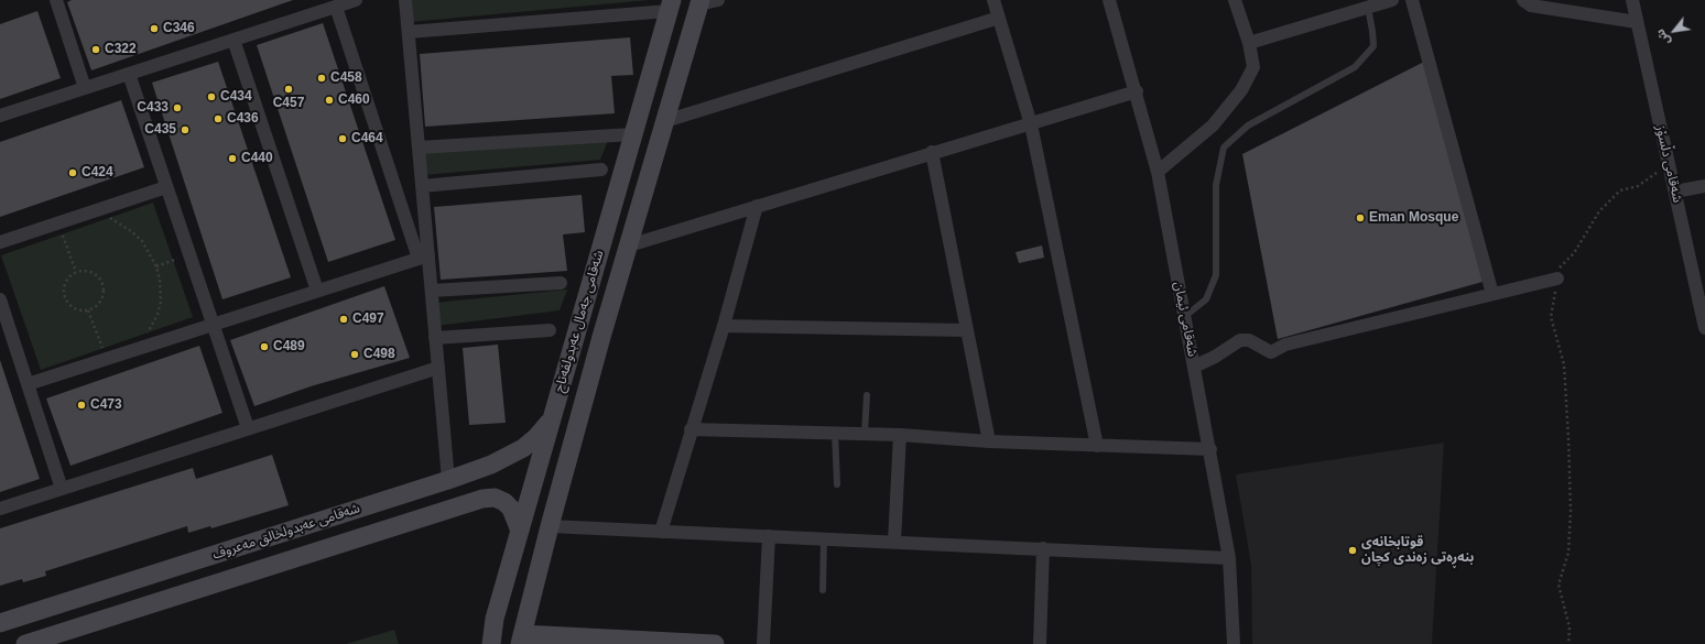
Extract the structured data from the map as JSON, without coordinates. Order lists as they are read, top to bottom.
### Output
{
  "streets": {
    "main road": ["شەقامی جەمال عەبدولفەتاح", "شەقامی عەبدولخالق مەعروف"],
    "street": ["شەقامی دڵسۆز", "شەقامی ئیمان"]
  },
  "crossings": [
    ["شەقامی جەمال عەبدولفەتاح", "شەقامی عەبدولخالق مەعروف"]
  ],
  "places": [
    "C346",
    "C322",
    "C458",
    "C457",
    "C434",
    "C460",
    "C433",
    "C436",
    "C435",
    "C464",
    "C440",
    "C424",
    "Eman Mosque",
    "C497",
    "C489",
    "C498",
    "C473",
    "قوتابخانەی بنەڕەتی زەندی کچان"
  ],
  "north": "bottom left"
}
